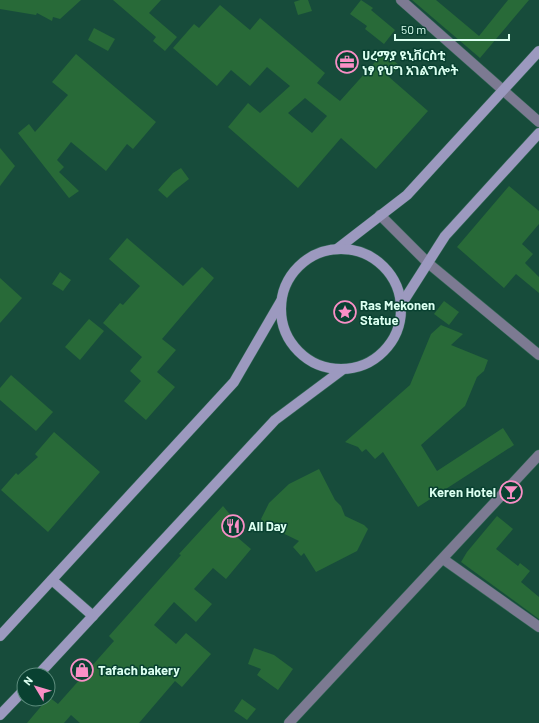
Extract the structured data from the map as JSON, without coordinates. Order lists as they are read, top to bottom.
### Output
{
  "places": {
    "office": ["ሀረማያ ዩኒቨርስቲ ነፃ የህግ አገልግሎት"],
    "place": ["Ras Mekonen Statue"],
    "bar": ["Keren Hotel"],
    "restaurant": ["All Day"],
    "shop": ["Tafach bakery"]
  },
  "scale_bar": "50 m",
  "north": "top left"
}
